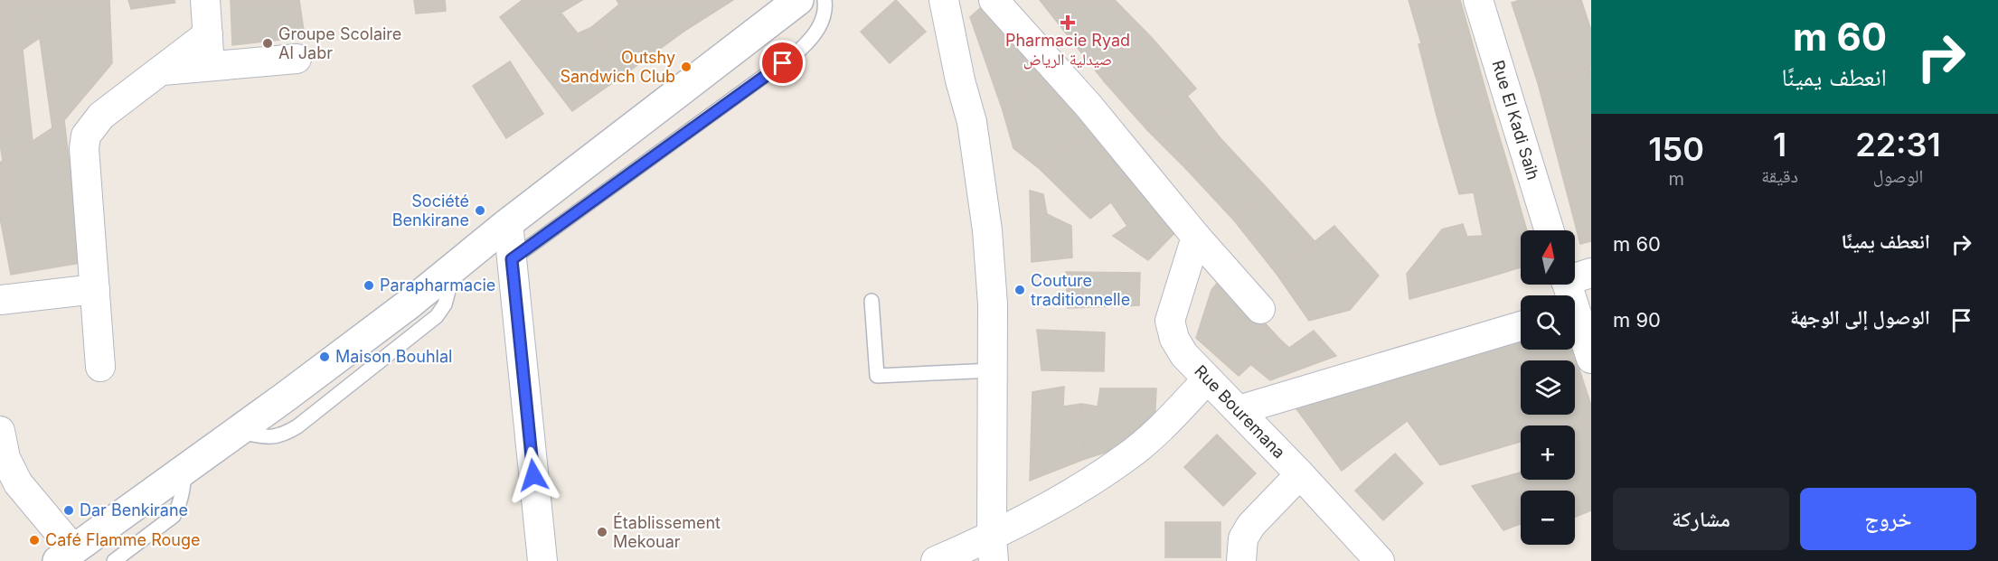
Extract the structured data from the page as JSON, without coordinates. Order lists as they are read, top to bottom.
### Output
{
  "streets": {
    "street": ["Rue El Kadi Saih", "Rue Bouremana"]
  },
  "places": {
    "health": ["Pharmacie Ryad صيدلية الرياض"],
    "other": [
      "Groupe Scolaire Al Jabr",
      "Outshy Sandwich Club",
      "Société Benkirane",
      "Parapharmacie",
      "Couture traditionnelle",
      "Maison Bouhlal",
      "Dar Benkirane",
      "Établissement Mekouar",
      "Café Flamme Rouge"
    ]
  },
  "north": "top",
  "page": {
    "turn": ["60 m", "انعطف يمينًا"],
    "eta": [
      "22:31",
      "الوصول",
      "1",
      "دقيقة",
      "150",
      "m"
    ],
    "list": [
      {
        "name": "انعطف يمينًا",
        "value": "60 m"
      },
      {
        "name": "الوصول إلى الوجهة",
        "value": "90 m"
      }
    ],
    "map_buttons": ["+", "−"],
    "buttons": ["خروج", "مشاركة"]
  }
}
